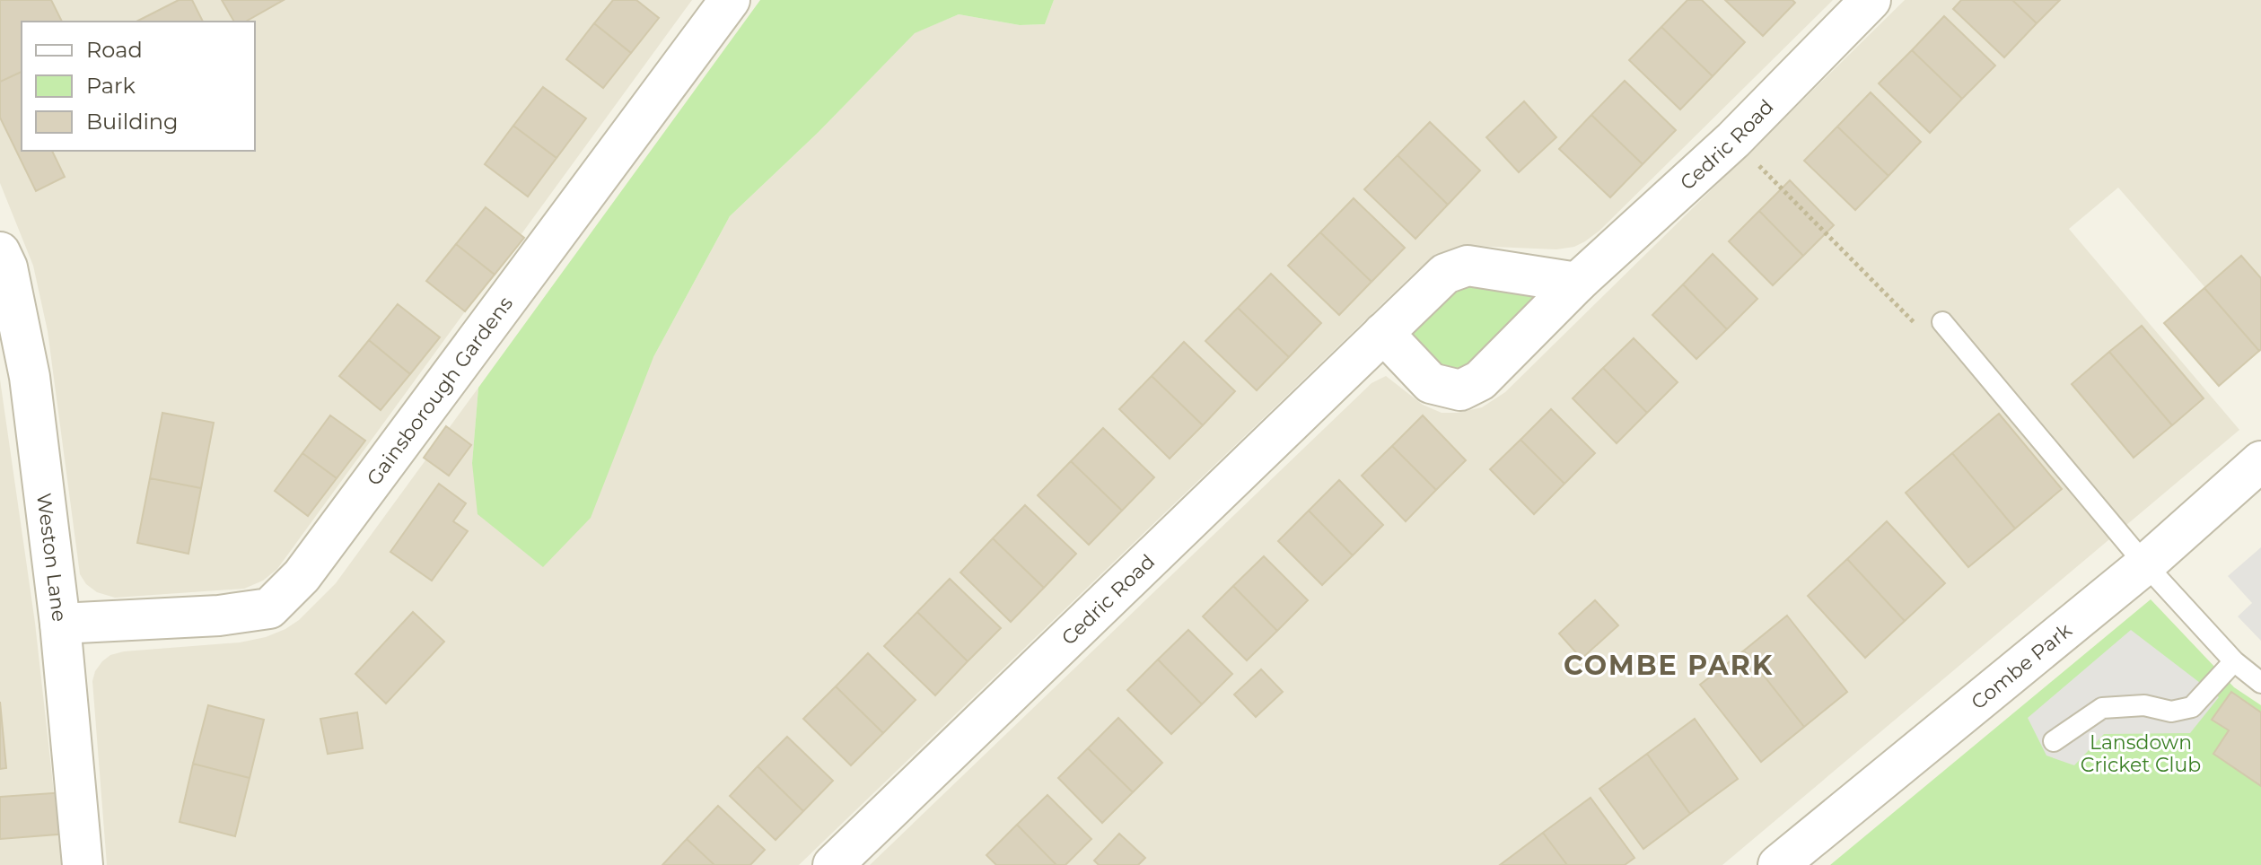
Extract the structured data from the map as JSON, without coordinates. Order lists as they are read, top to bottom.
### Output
{
  "streets": {
    "street": [
      "Cedric Road",
      "Gainsborough Gardens",
      "Weston Lane",
      "Combe Park"
    ]
  },
  "crossings": [
    ["Gainsborough Gardens", "Weston Lane"]
  ],
  "districts": ["COMBE PARK"],
  "parks": ["Lansdown Cricket Club"],
  "legend": ["Road", "Park", "Building"]
}
